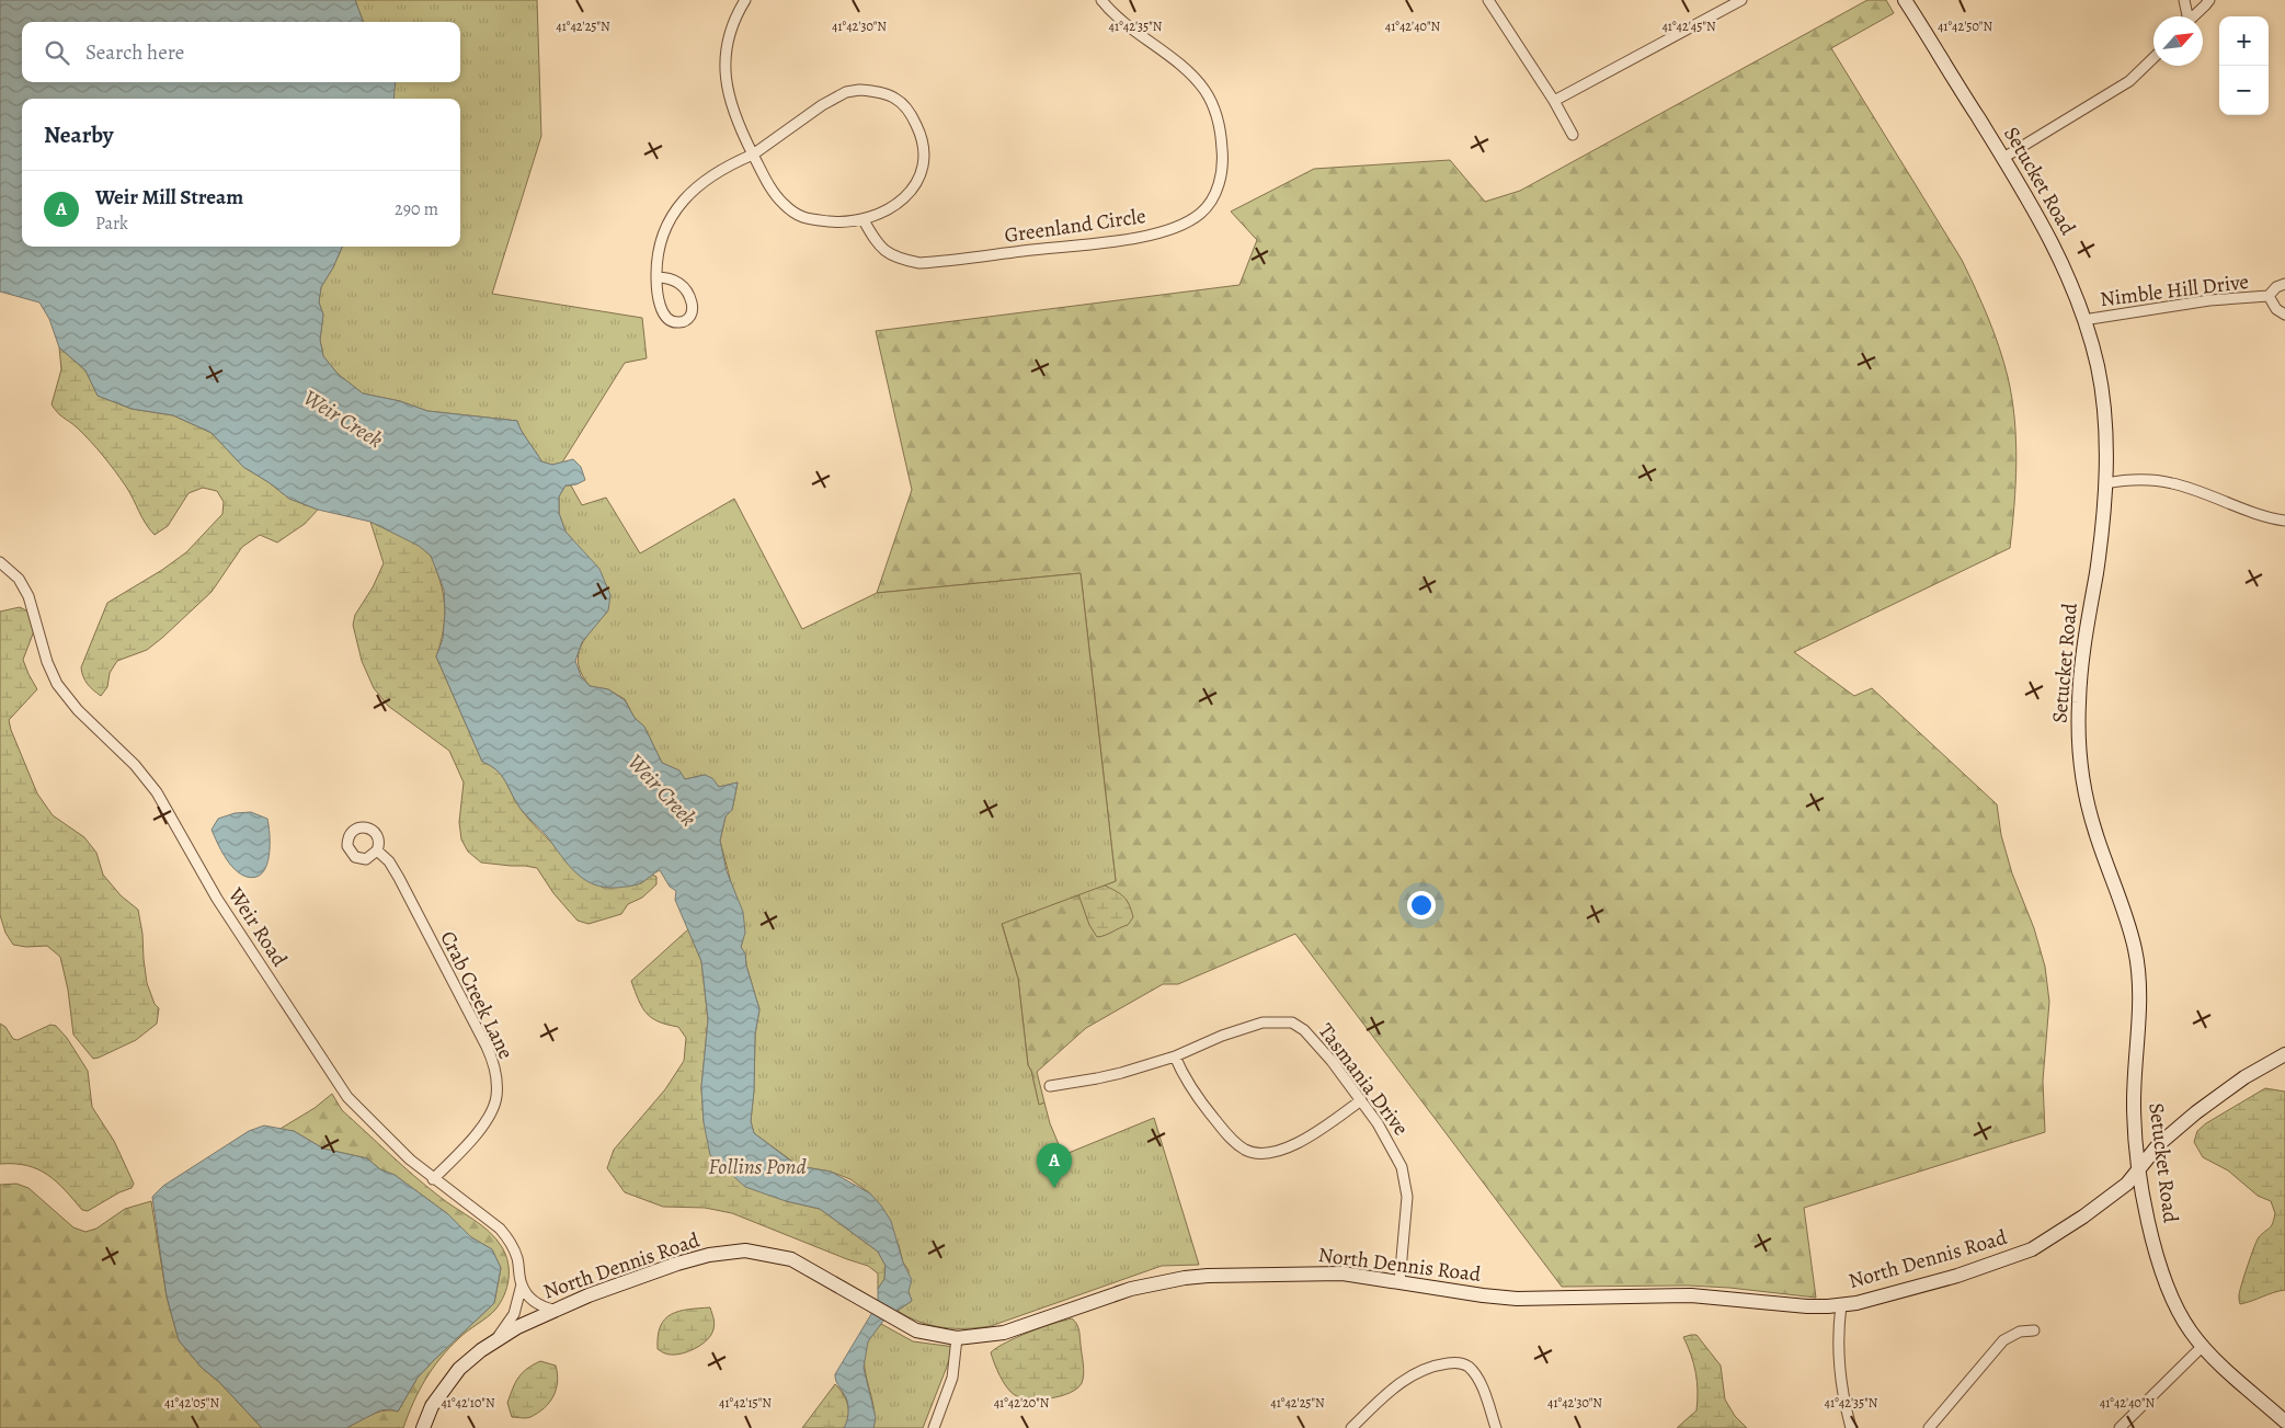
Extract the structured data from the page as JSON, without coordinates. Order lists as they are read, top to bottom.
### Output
{
  "streets": {
    "main road": ["Setucket Road", "North Dennis Road"],
    "street": [
      "Greenland Circle",
      "Nimble Hill Drive",
      "Weir Road",
      "Crab Creek Lane",
      "Tasmania Drive"
    ]
  },
  "crossings": [
    ["Setucket Road", "Nimble Hill Drive"],
    ["Setucket Road", "North Dennis Road"],
    ["Weir Road", "Crab Creek Lane"],
    ["Weir Road", "North Dennis Road"],
    ["Tasmania Drive", "North Dennis Road"]
  ],
  "water": ["Weir Creek", "Follins Pond"],
  "north": "top right",
  "page": {
    "map_buttons": ["+", "−"],
    "search": "Search here",
    "heading": "Nearby",
    "list": [
      {
        "mark": "A",
        "name": "Weir Mill Stream",
        "note": "Park",
        "value": "290 m"
      }
    ],
    "pins": "A"
  },
  "coordinates": [
    "41°42'25\"N",
    "41°42'30\"N",
    "41°42'35\"N",
    "41°42'40\"N",
    "41°42'45\"N",
    "41°42'50\"N",
    "41°42'05\"N",
    "41°42'10\"N",
    "41°42'15\"N",
    "41°42'20\"N"
  ]
}
